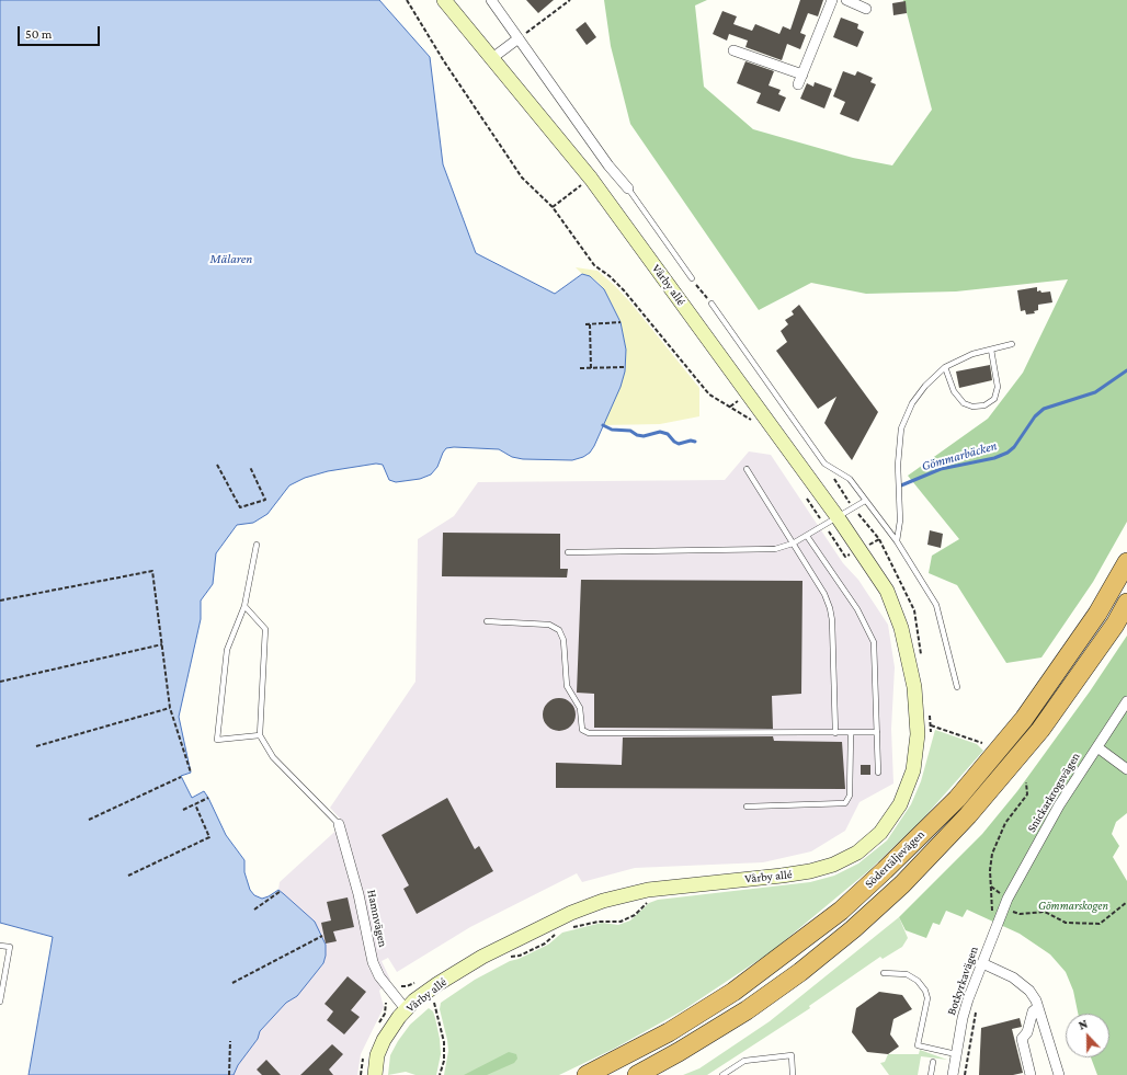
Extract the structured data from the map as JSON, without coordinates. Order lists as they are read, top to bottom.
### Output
{
  "streets": {
    "highway": ["Södertäljevägen"],
    "street": [
      "Vårby allé",
      "Snickarkrogsvägen",
      "Hamnvägen",
      "Botkyrkavägen"
    ]
  },
  "crossings": [
    ["Vårby allé", "Hamnvägen"],
    ["Snickarkrogsvägen", "Botkyrkavägen"]
  ],
  "water": ["Mälaren", "Gömmarbäcken"],
  "parks": ["Gömmarskogen"],
  "scale_bar": "50 m",
  "north": "top"
}
